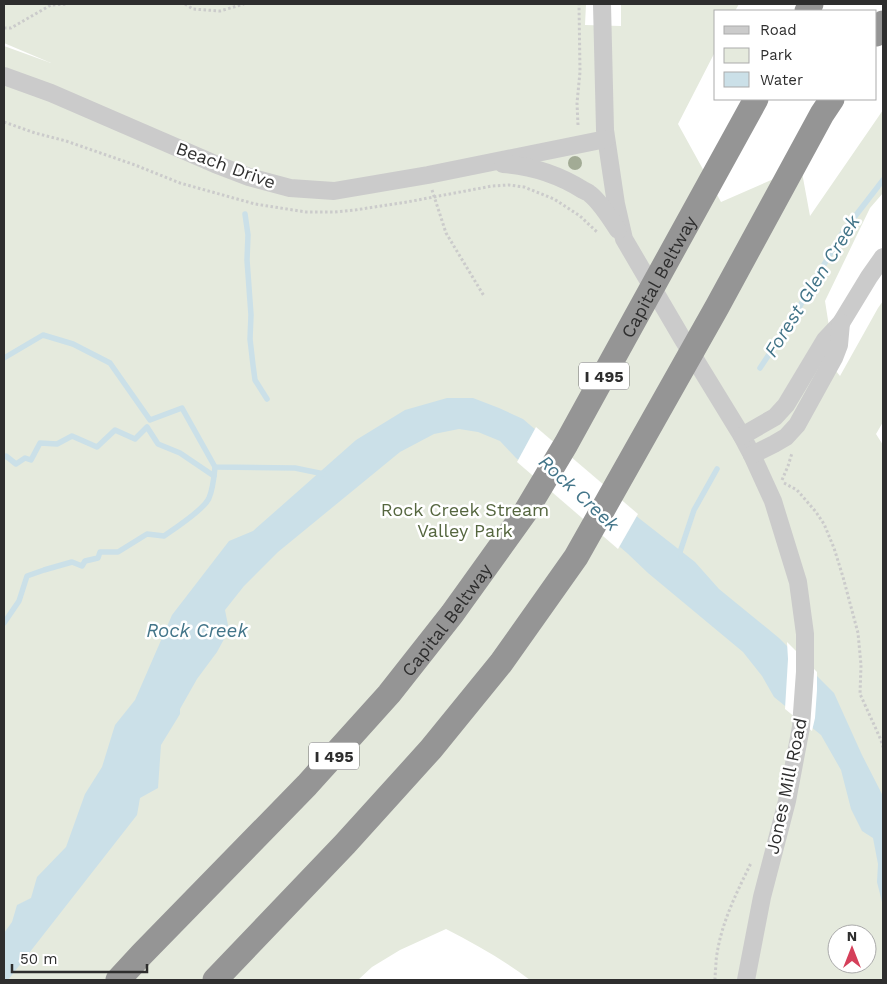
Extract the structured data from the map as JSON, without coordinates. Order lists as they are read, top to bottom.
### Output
{
  "streets": {
    "highway": ["Capital Beltway", "I 495"],
    "street": ["Beach Drive", "Jones Mill Road"]
  },
  "water": ["Forest Glen Creek", "Rock Creek"],
  "parks": ["Rock Creek Stream Valley Park"],
  "legend": ["Road", "Park", "Water"],
  "scale_bar": "50 m",
  "north": "top"
}
